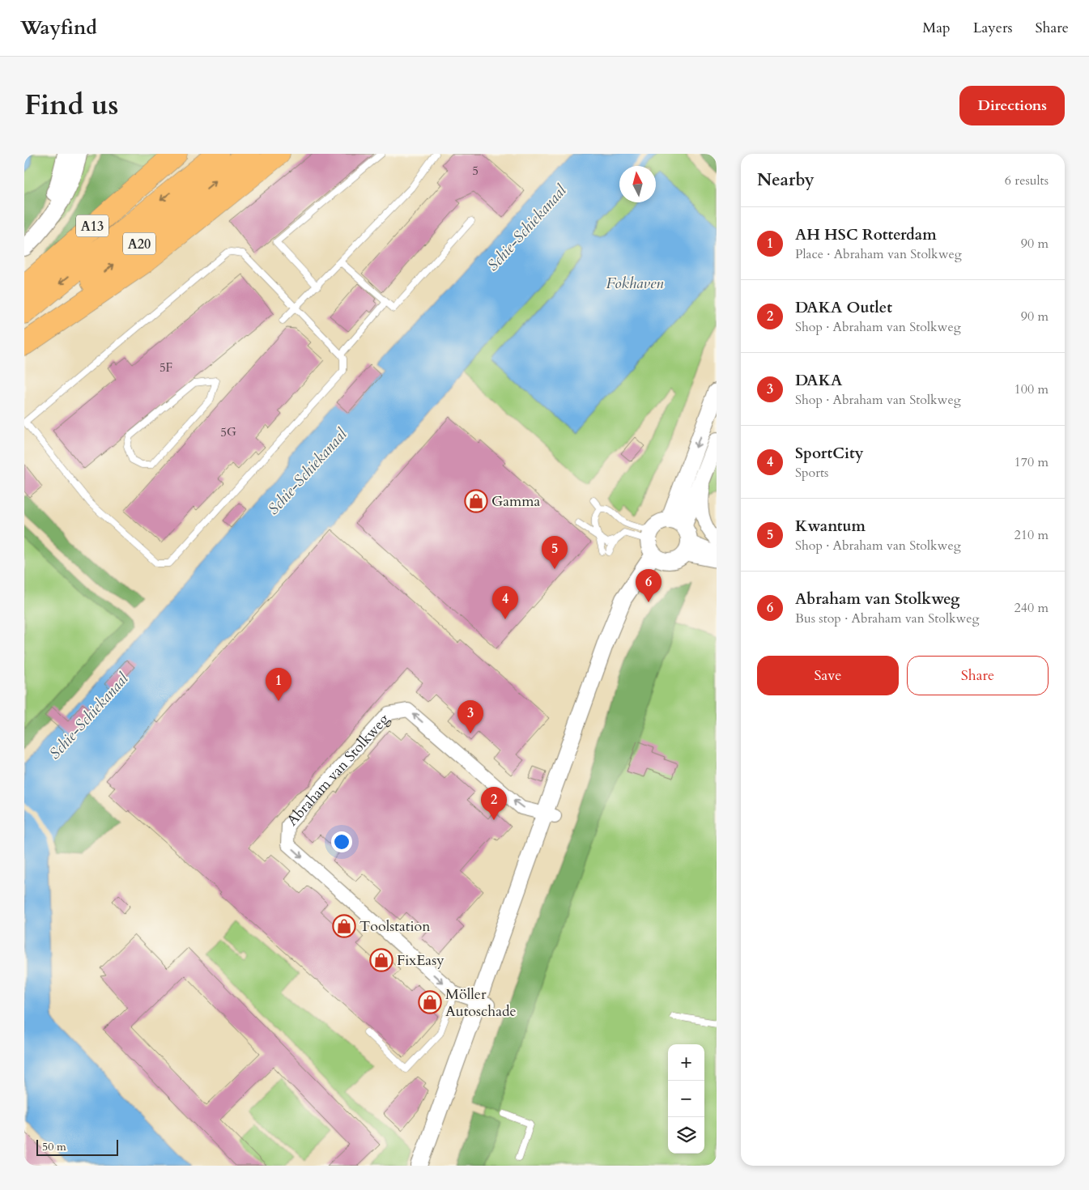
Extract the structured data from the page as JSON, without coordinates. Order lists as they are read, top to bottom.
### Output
{
  "streets": {
    "highway": ["A13", "A20"],
    "street": ["Abraham van Stolkweg"]
  },
  "water": ["Schie-Schiekanaal", "Fokhaven"],
  "places": {
    "shop": [
      "Gamma",
      "Toolstation",
      "FixEasy",
      "Möller Autoschade"
    ]
  },
  "house_numbers": ["5", "5F", "5G"],
  "scale_bar": "50 m",
  "north": "top",
  "page": {
    "header": "Wayfind",
    "nav": ["Map", "Layers", "Share"],
    "title": "Find us",
    "buttons": [
      "Directions",
      ["Save", "Share"]
    ],
    "heading": ["Nearby", "6 results"],
    "list": [
      {
        "mark": "1",
        "name": "AH HSC Rotterdam",
        "note": "Place · Abraham van Stolkweg",
        "value": "90 m"
      },
      {
        "mark": "2",
        "name": "DAKA Outlet",
        "note": "Shop · Abraham van Stolkweg",
        "value": "90 m"
      },
      {
        "mark": "3",
        "name": "DAKA",
        "note": "Shop · Abraham van Stolkweg",
        "value": "100 m"
      },
      {
        "mark": "4",
        "name": "SportCity",
        "note": "Sports",
        "value": "170 m"
      },
      {
        "mark": "5",
        "name": "Kwantum",
        "note": "Shop · Abraham van Stolkweg",
        "value": "210 m"
      },
      {
        "mark": "6",
        "name": "Abraham van Stolkweg",
        "note": "Bus stop · Abraham van Stolkweg",
        "value": "240 m"
      }
    ],
    "pins": [
      "5",
      "6",
      "4",
      "1",
      "3",
      "2"
    ],
    "map_buttons": ["+", "−"],
    "scale": "50 m"
  }
}
